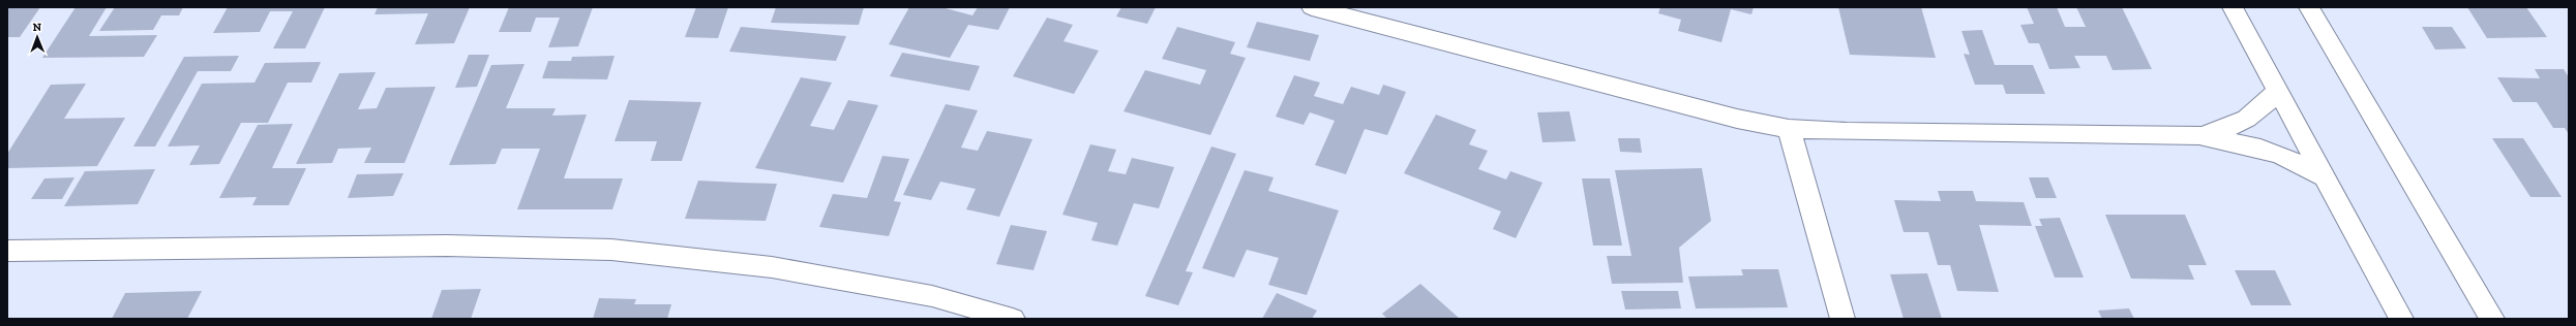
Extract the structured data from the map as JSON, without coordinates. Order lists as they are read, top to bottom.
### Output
{
  "north": "top"
}
